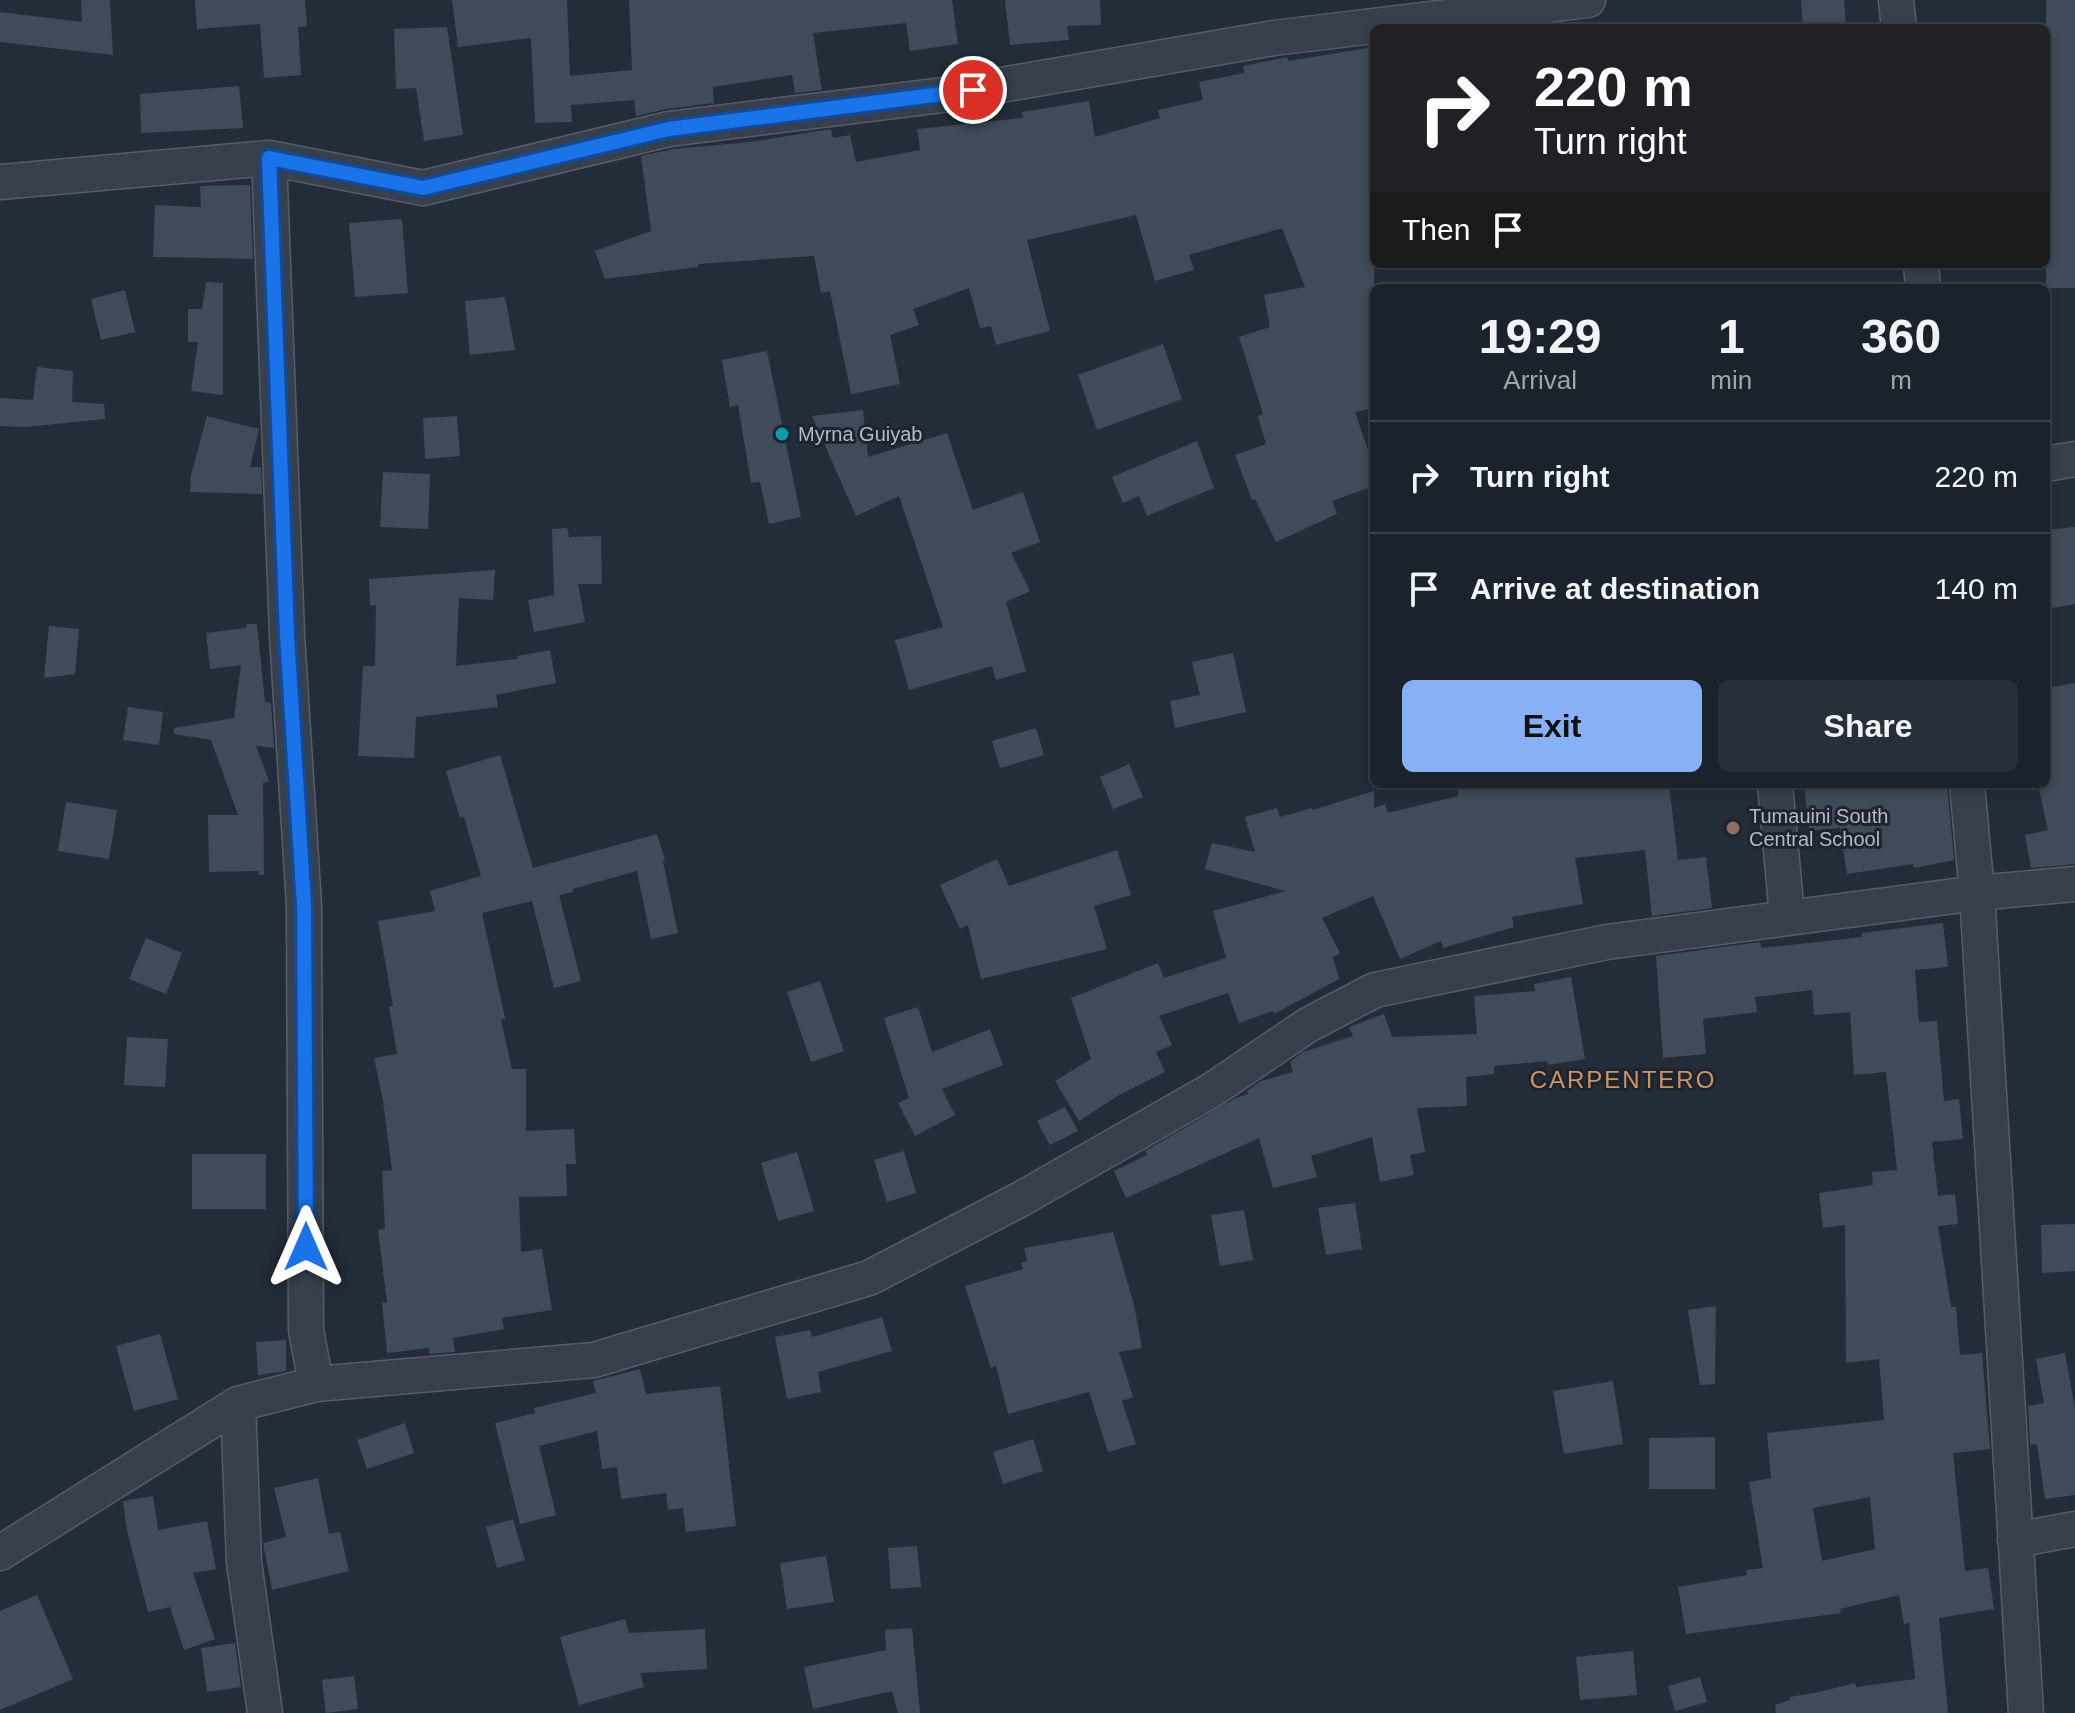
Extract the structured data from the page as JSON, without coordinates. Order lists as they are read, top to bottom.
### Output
{
  "districts": ["CARPENTERO"],
  "places": ["Myrna Guiyab", "Tumauini South Central School"],
  "page": {
    "turn": ["220 m", "Turn right"],
    "then": "Then",
    "eta": [
      "19:29",
      "Arrival",
      "1",
      "min",
      "360",
      "m"
    ],
    "list": [
      {
        "name": "Turn right",
        "value": "220 m"
      },
      {
        "name": "Arrive at destination",
        "value": "140 m"
      }
    ],
    "buttons": ["Exit", "Share"]
  }
}
